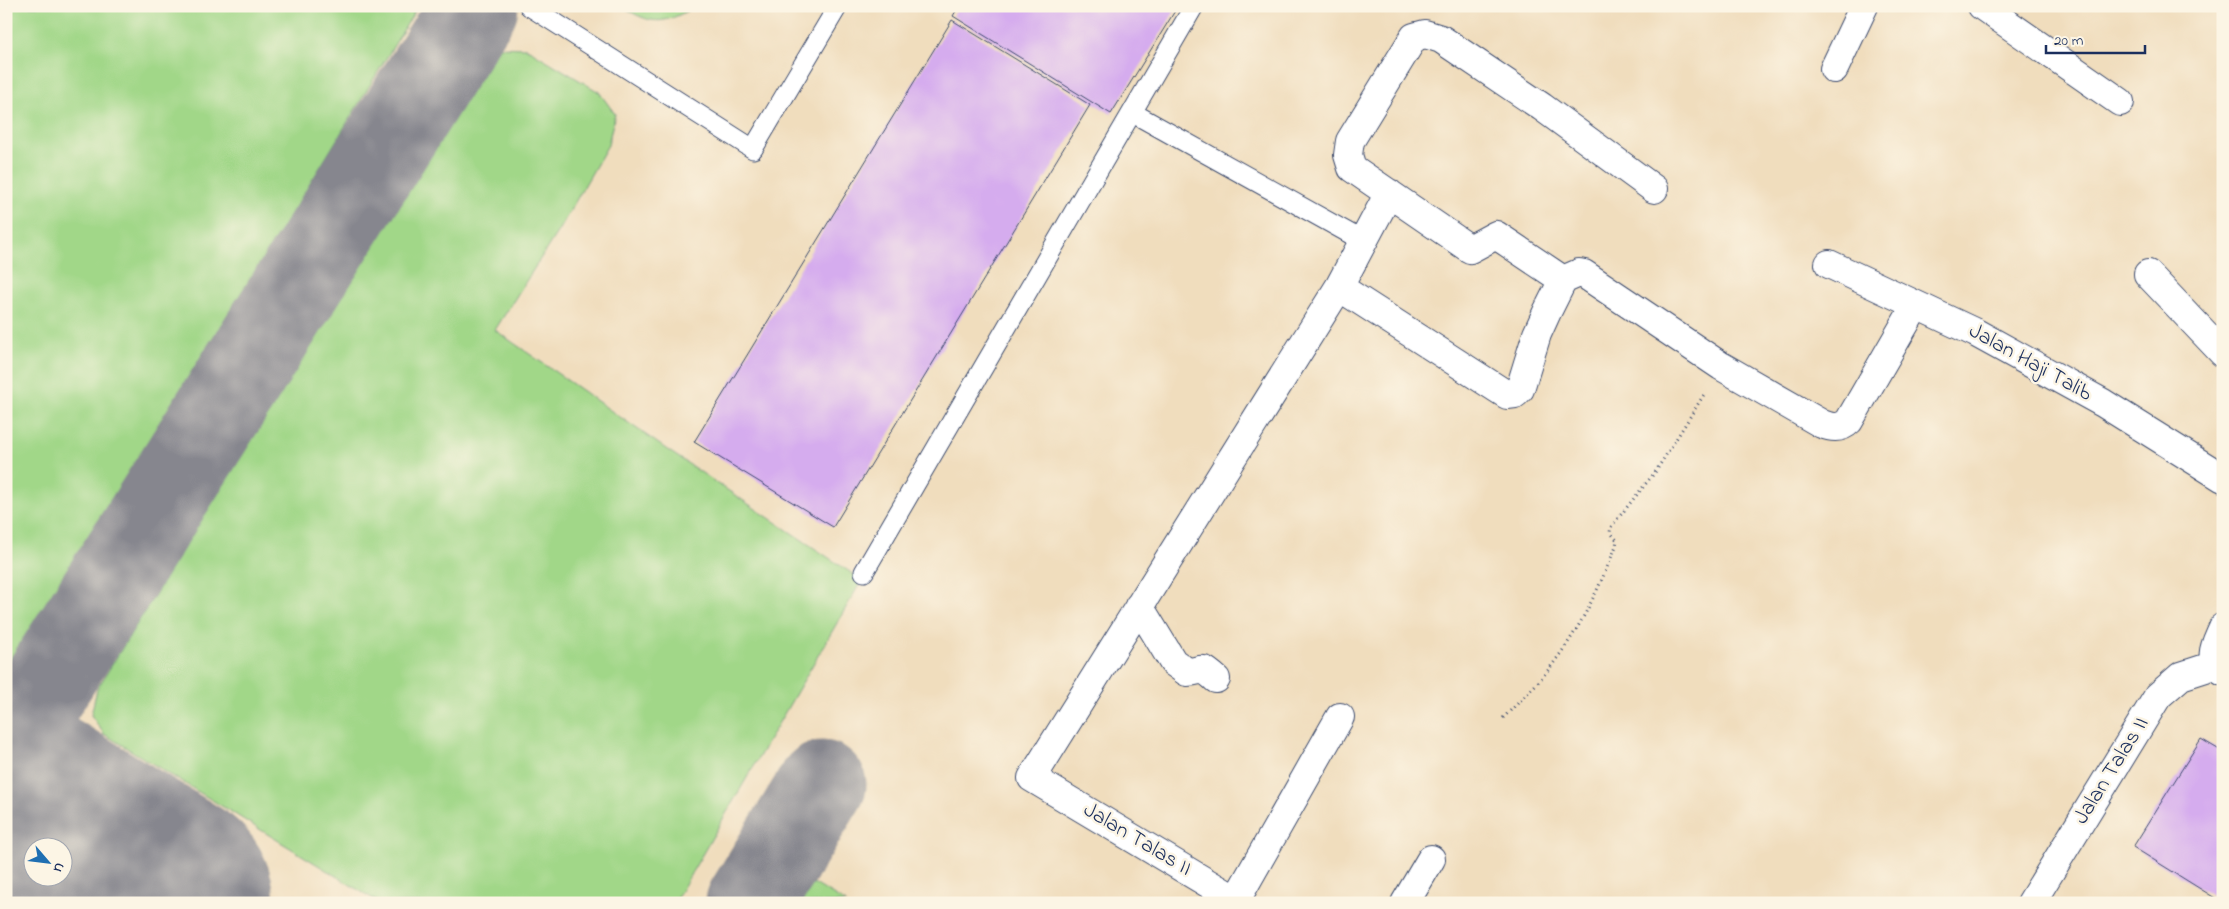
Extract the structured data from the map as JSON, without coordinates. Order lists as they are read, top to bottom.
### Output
{
  "streets": {
    "street": ["Jalan Haji Talib", "Jalan Talas II"]
  },
  "scale_bar": "20 m",
  "north": "bottom right"
}
